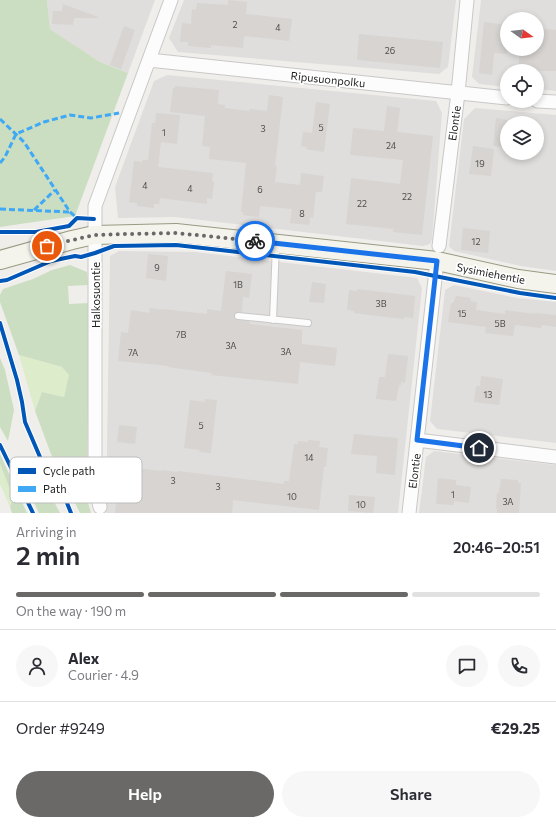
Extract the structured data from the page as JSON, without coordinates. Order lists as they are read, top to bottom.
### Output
{
  "streets": {
    "street": [
      "Ripusuonpolku",
      "Elontie",
      "Sysimiehentie",
      "Halkosuontie"
    ]
  },
  "crossings": [
    ["Ripusuonpolku", "Elontie"],
    ["Ripusuonpolku", "Halkosuontie"],
    ["Elontie", "Sysimiehentie"],
    ["Sysimiehentie", "Halkosuontie"]
  ],
  "house_numbers": [
    "2",
    "4",
    "26",
    "5",
    "3",
    "1",
    "24",
    "19",
    "4",
    "4",
    "6",
    "22",
    "22",
    "8",
    "12",
    "9",
    "1B",
    "3B",
    "15",
    "5B",
    "7B",
    "3A",
    "3A",
    "7A",
    "13",
    "5",
    "14",
    "3",
    "3",
    "1",
    "10",
    "3A",
    "10"
  ],
  "legend": ["Cycle path", "Path"],
  "north": "right",
  "page": {
    "heading": ["2 min", "Arriving in", "20:46–20:51"],
    "panel": [
      "Alex",
      "Courier · 4.9",
      "Order #9249",
      "€29.25"
    ],
    "bar": "On the way · 190 m",
    "buttons": ["Help", "Share"]
  }
}
